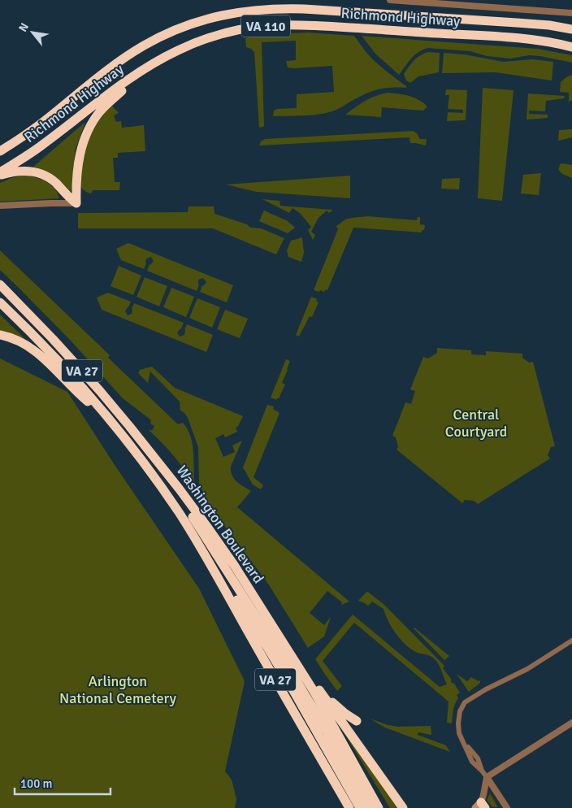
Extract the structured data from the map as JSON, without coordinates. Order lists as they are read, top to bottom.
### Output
{
  "streets": {
    "highway": [
      "Richmond Highway",
      "VA 110",
      "VA 27",
      "Washington Boulevard"
    ]
  },
  "parks": ["Central Courtyard", "Arlington National Cemetery"],
  "scale_bar": "100 m",
  "north": "top left"
}
